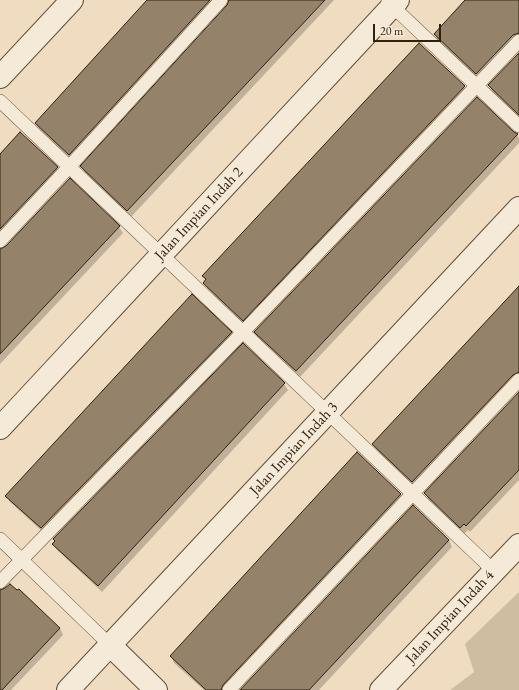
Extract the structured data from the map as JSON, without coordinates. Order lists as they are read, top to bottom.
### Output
{
  "streets": {
    "street": ["Jalan Impian Indah 2", "Jalan Impian Indah 3", "Jalan Impian Indah 4"]
  },
  "scale_bar": "20 m"
}
